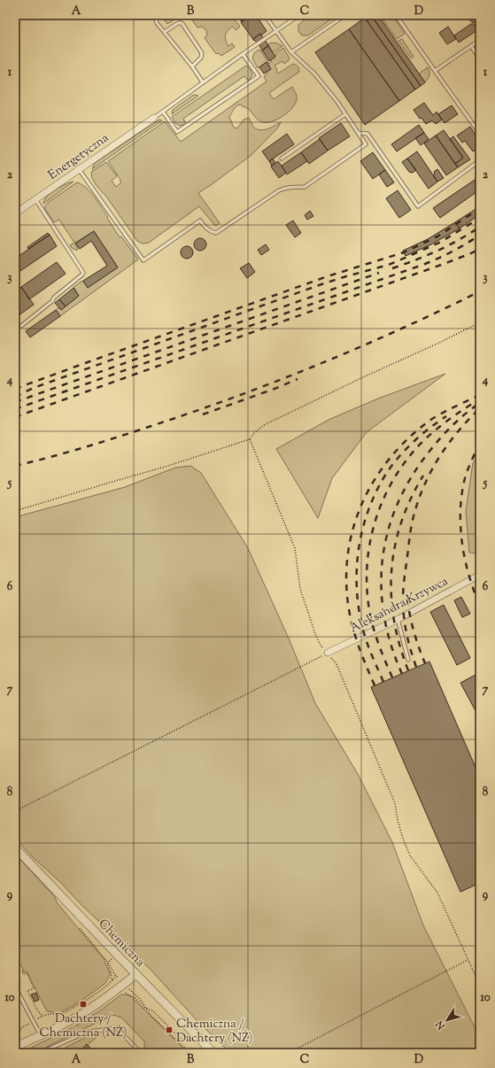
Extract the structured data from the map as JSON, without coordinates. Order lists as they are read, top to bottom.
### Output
{
  "streets": {
    "street": ["Energetyczna", "Aleksandra Krzywca", "Chemiczna"]
  },
  "places": {
    "transit": ["Dachtery / Chemiczna (NŻ)", "Chemiczna / Dachtery (NŹ)"]
  },
  "north": "bottom left",
  "grid": {
    "columns": [
      "A",
      "B",
      "C",
      "D"
    ],
    "rows": [
      "1",
      "2",
      "3",
      "4",
      "5",
      "6",
      "7",
      "8",
      "9",
      "10"
    ]
  }
}
